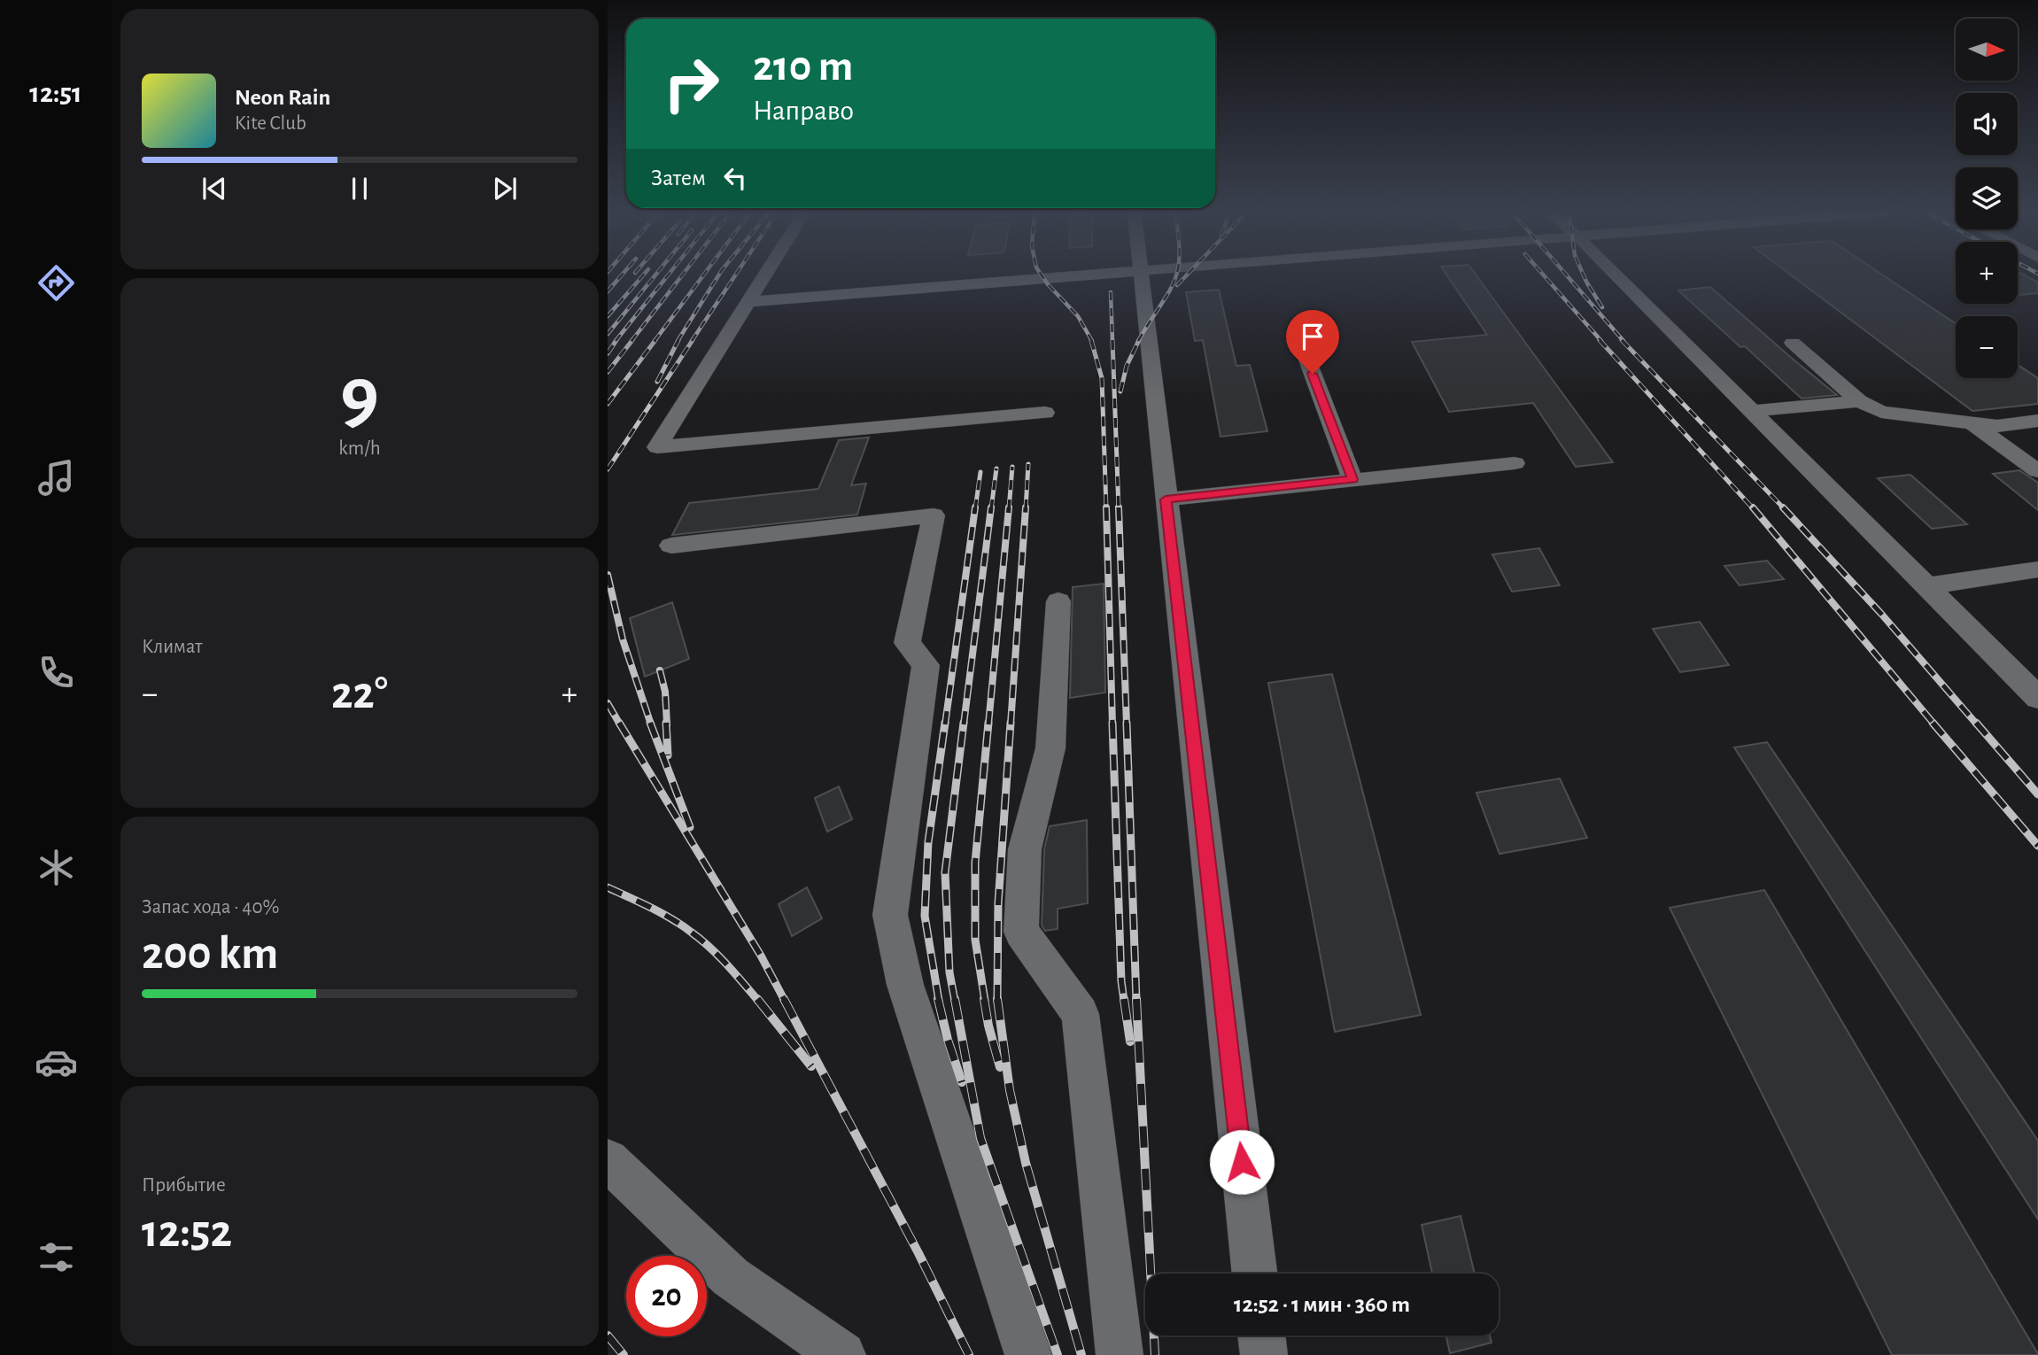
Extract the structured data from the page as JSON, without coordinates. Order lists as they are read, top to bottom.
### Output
{
  "north": "right",
  "page": {
    "tabs": "12:51",
    "map_buttons": ["+", "−"],
    "turn": ["210 m", "Направо"],
    "song": ["Neon Rain", "Kite Club"],
    "then": "Затем",
    "tile": [
      ["9", "km/h"],
      "Климат",
      ["Запас хода · 40%", "200 km"],
      ["Прибытие", "12:52"]
    ],
    "heat": ["−", "22°", "+"],
    "limit": "20",
    "trip": "12:52 · 1 мин · 360 m"
  }
}
